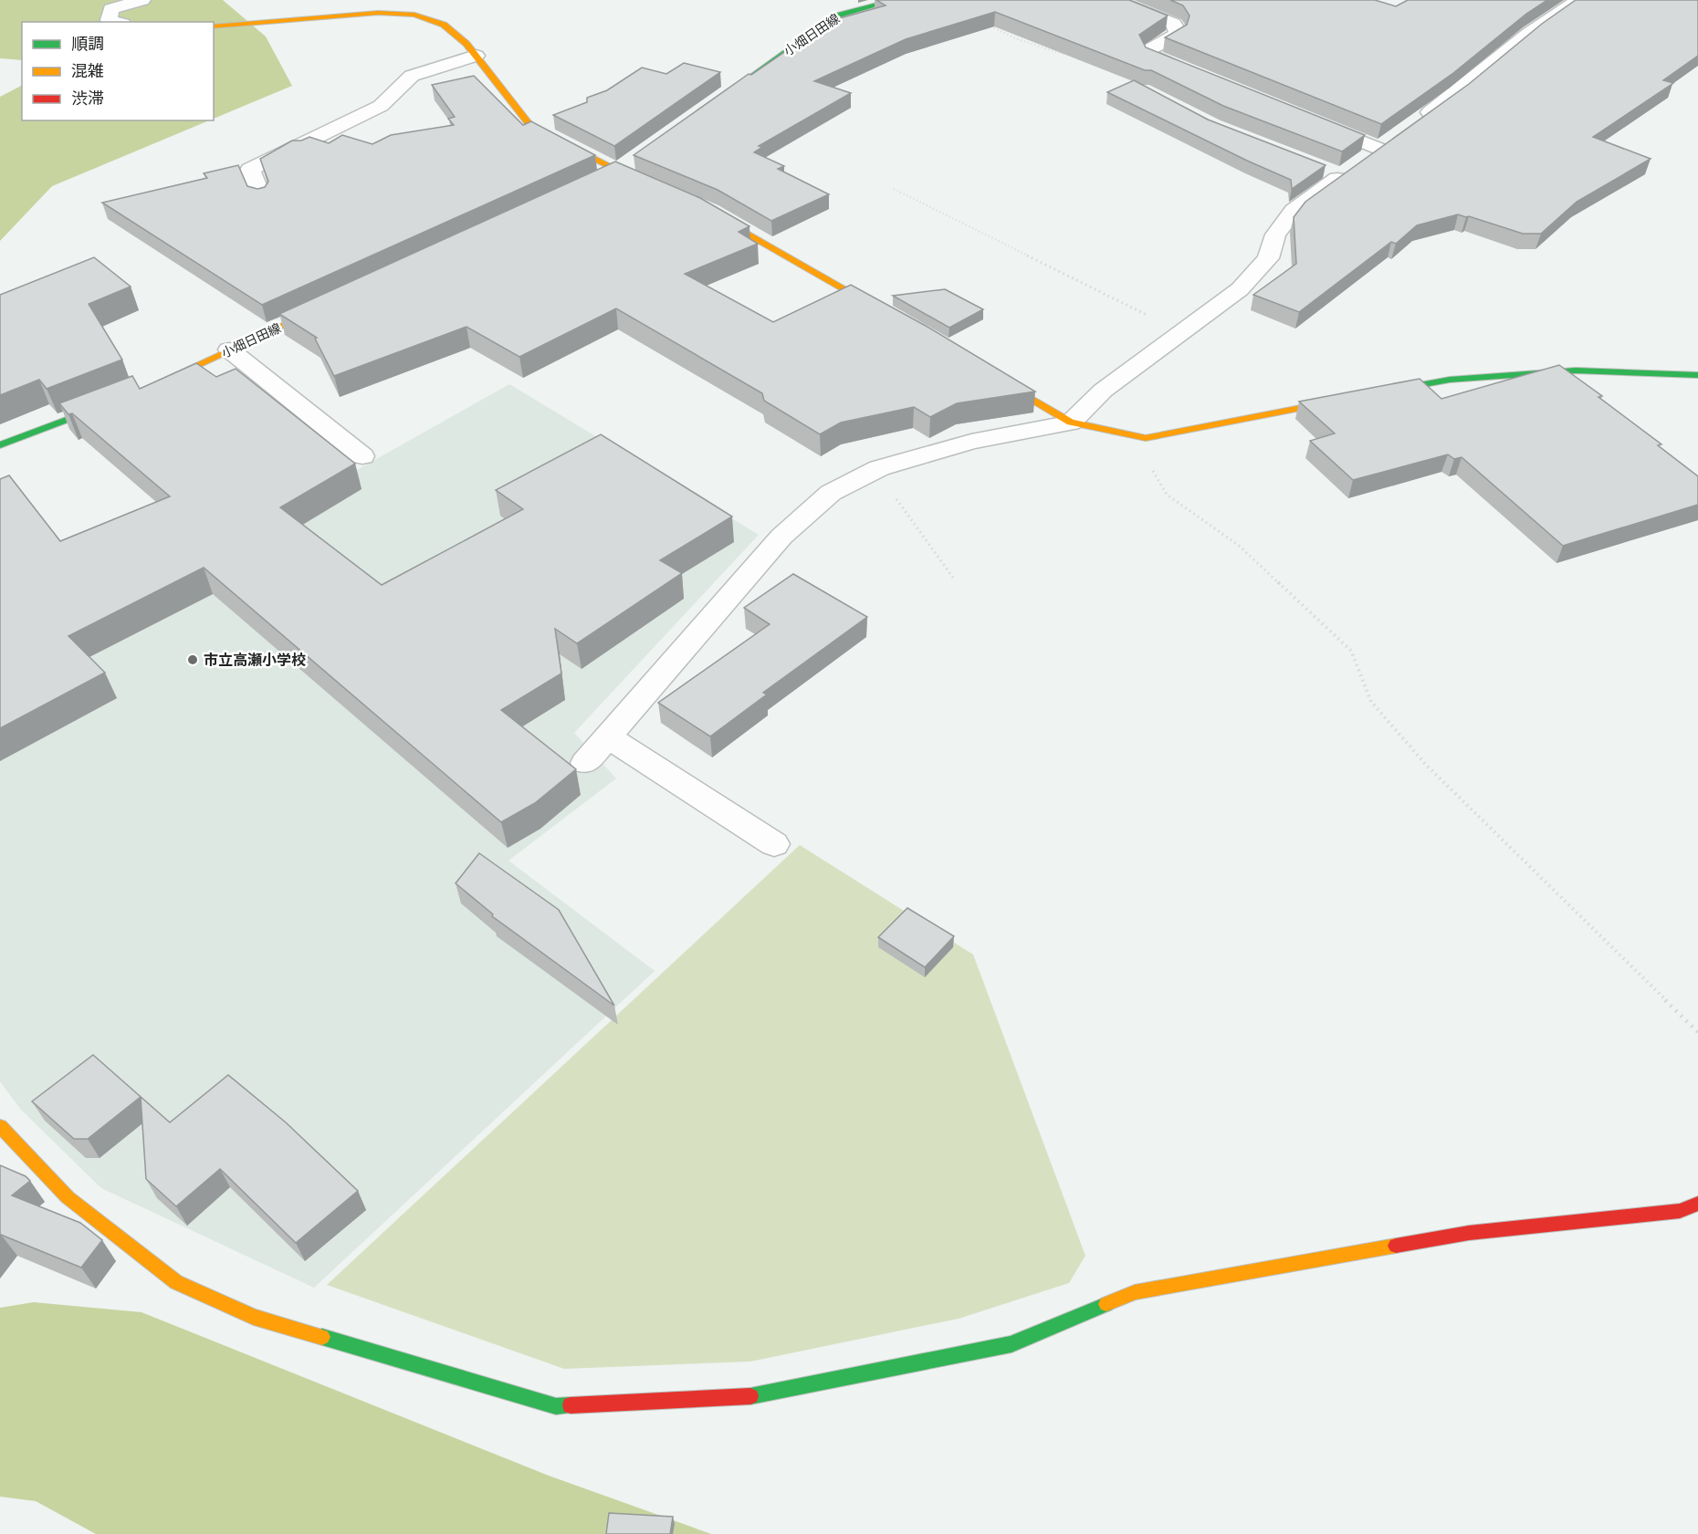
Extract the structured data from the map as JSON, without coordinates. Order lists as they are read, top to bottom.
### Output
{
  "streets": {
    "street": ["小畑日田線"]
  },
  "places": ["市立高瀬小学校"],
  "legend": ["順調", "混雑", "渋滞"]
}
